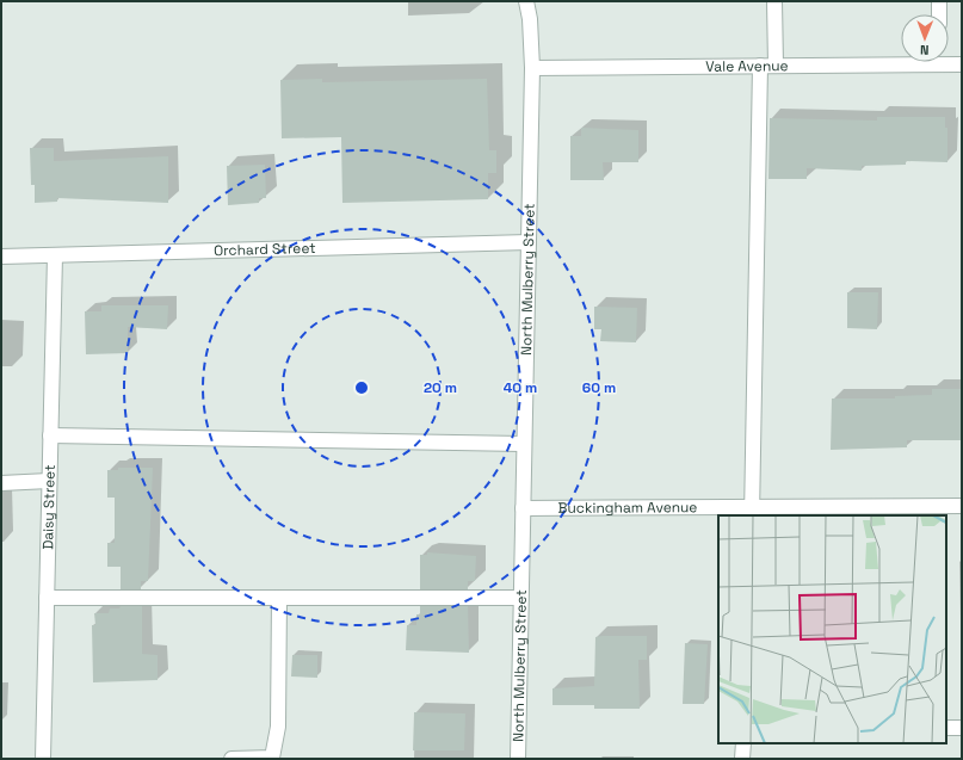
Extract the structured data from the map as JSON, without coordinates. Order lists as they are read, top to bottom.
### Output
{
  "streets": {
    "street": [
      "Vale Avenue",
      "Orchard Street",
      "North Mulberry Street",
      "Daisy Street",
      "Buckingham Avenue"
    ]
  },
  "crossings": [
    ["Vale Avenue", "North Mulberry Street"],
    ["Orchard Street", "North Mulberry Street"],
    ["Orchard Street", "Daisy Street"],
    ["North Mulberry Street", "Buckingham Avenue"]
  ],
  "north": "bottom",
  "rings": ["20 m", "40 m", "60 m"]
}
